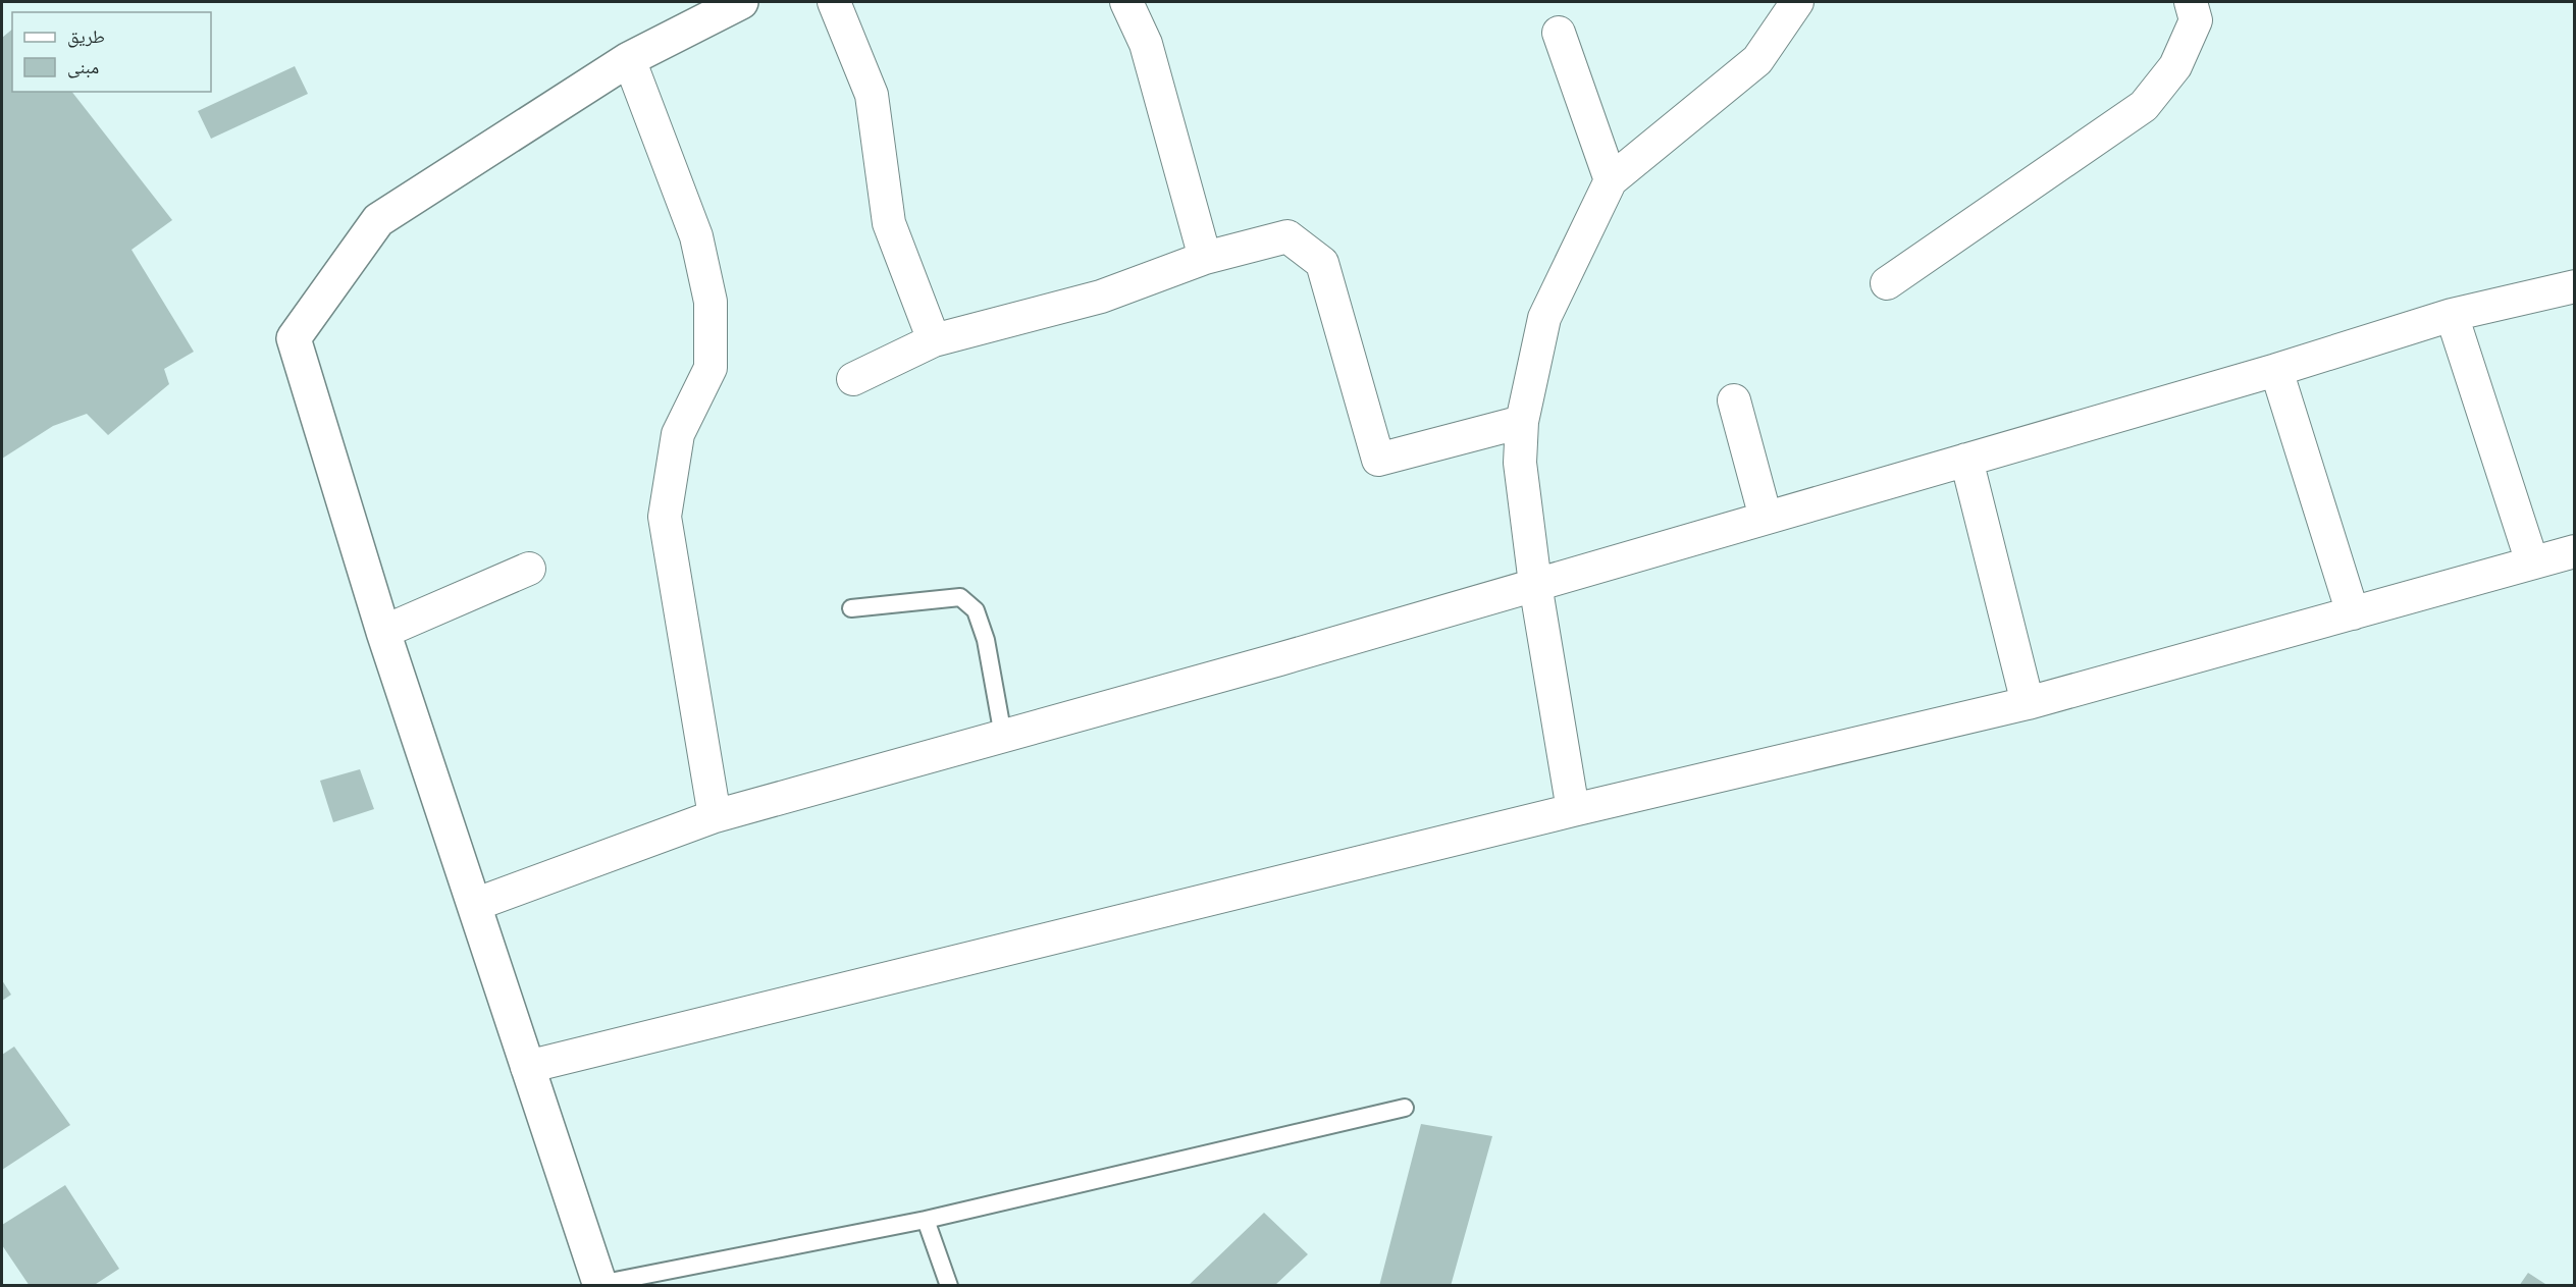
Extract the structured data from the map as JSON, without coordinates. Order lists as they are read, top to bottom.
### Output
{
  "legend": ["طريق", "مبنى"]
}
